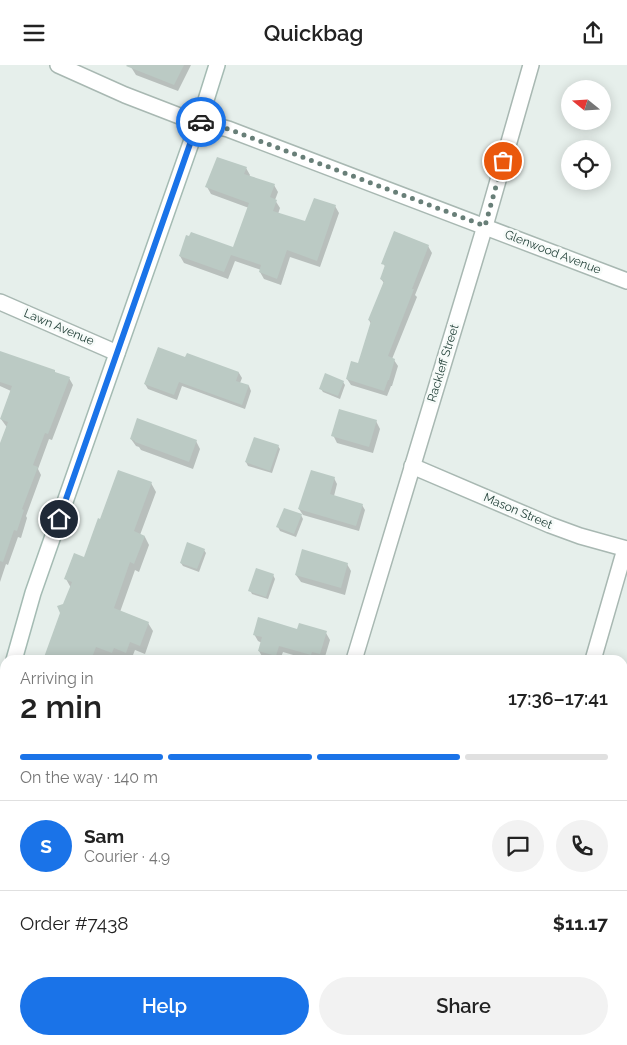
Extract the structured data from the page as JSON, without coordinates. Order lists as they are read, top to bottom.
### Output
{
  "streets": {
    "street": [
      "Glenwood Avenue",
      "Lawn Avenue",
      "Rackleff Street",
      "Mason Street"
    ]
  },
  "crossings": [
    ["Glenwood Avenue", "Rackleff Street"],
    ["Rackleff Street", "Mason Street"]
  ],
  "north": "left",
  "page": {
    "header": "Quickbag",
    "heading": ["2 min", "Arriving in", "17:36–17:41"],
    "panel": [
      "Sam",
      "Courier · 4.9",
      "Order #7438",
      "$11.17"
    ],
    "bar": "On the way · 140 m",
    "round": "S",
    "buttons": ["Help", "Share"]
  }
}
